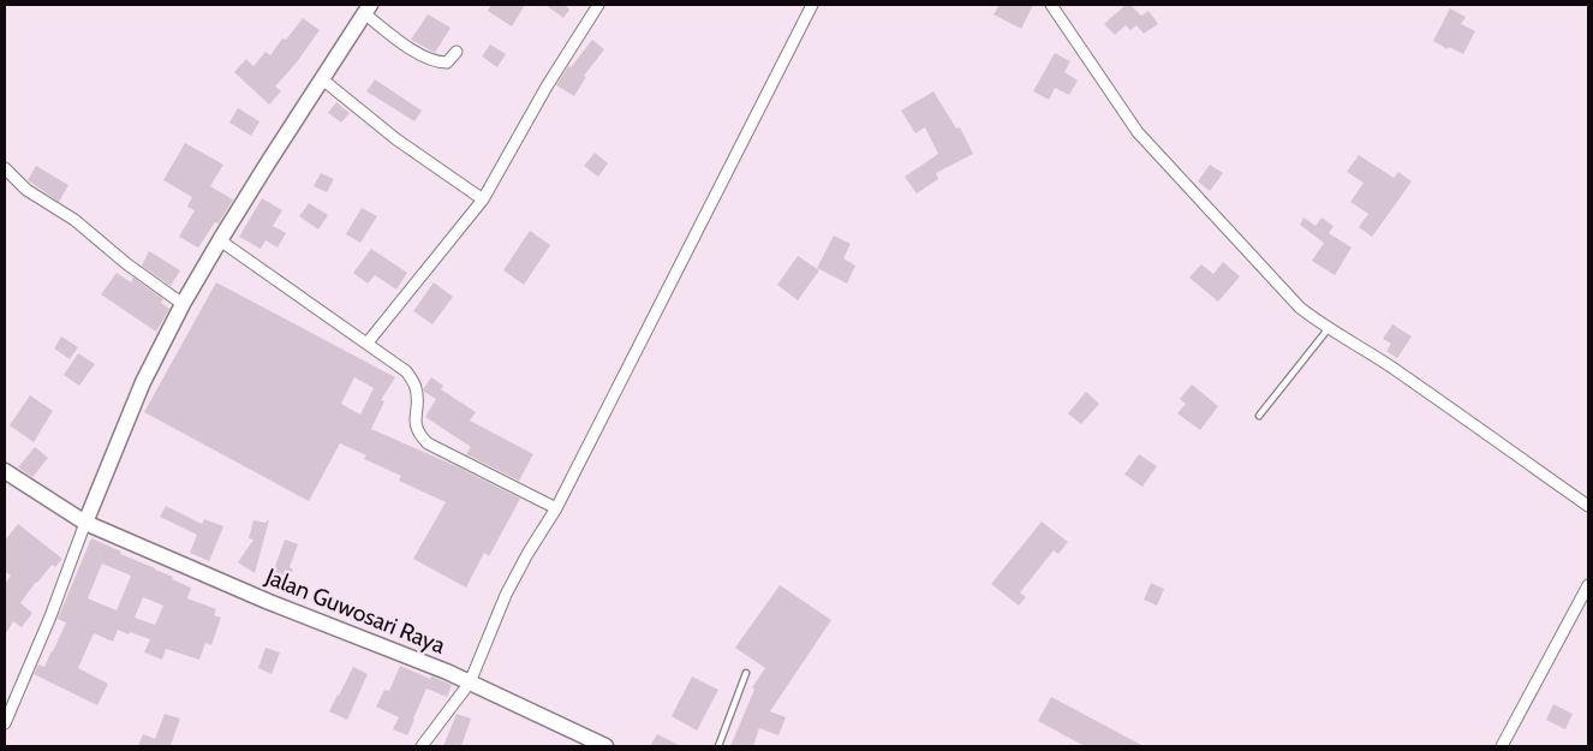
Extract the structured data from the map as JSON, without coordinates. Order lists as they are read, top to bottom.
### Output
{
  "streets": {
    "street": ["Jalan Guwosari Raya"]
  }
}
